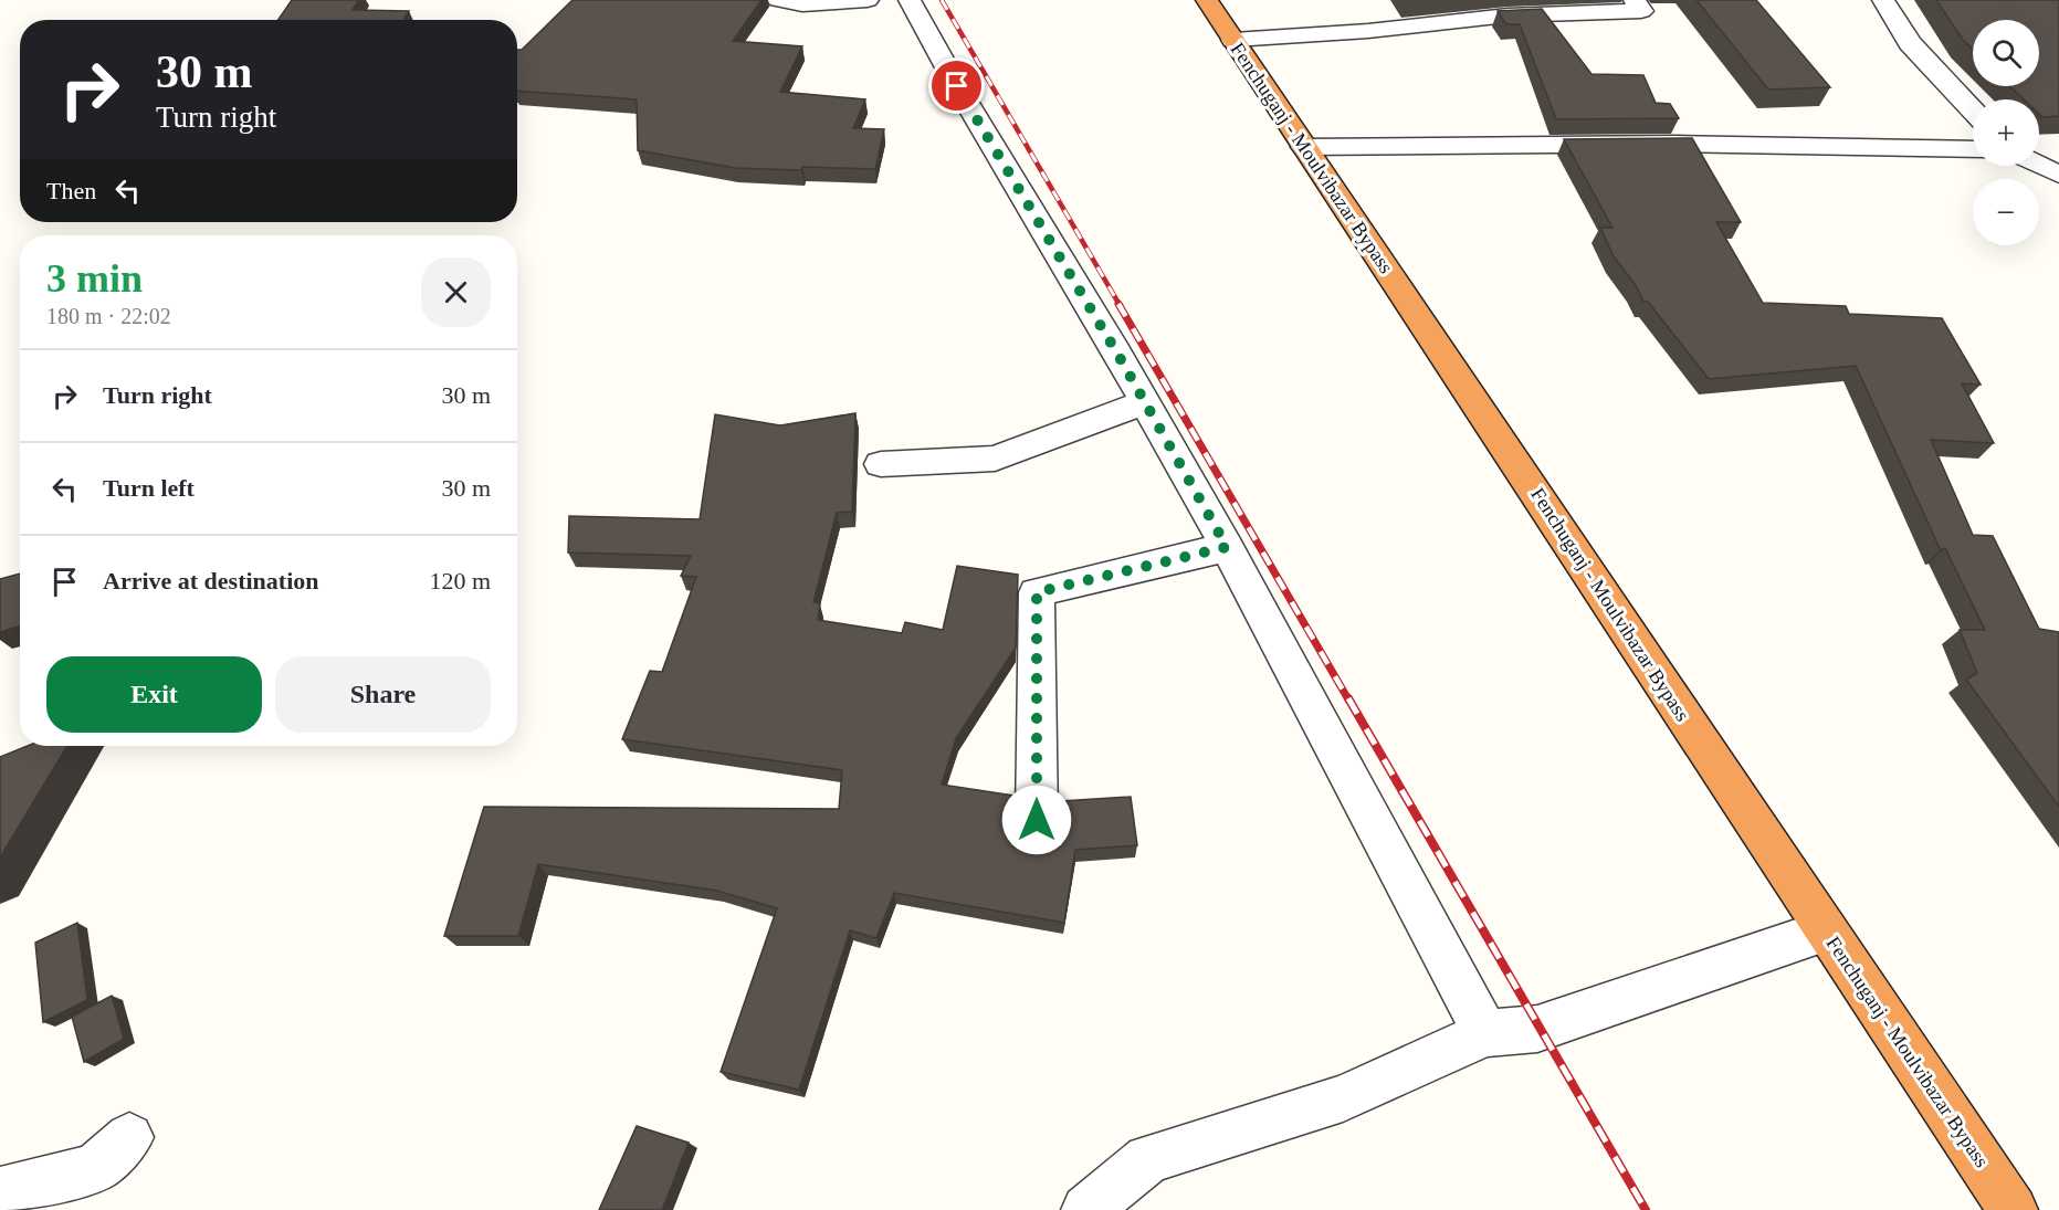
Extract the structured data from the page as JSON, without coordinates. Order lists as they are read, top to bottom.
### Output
{
  "streets": {
    "highway": ["Fenchuganj - Moulvibazar Bypass"]
  },
  "page": {
    "map_buttons": ["+", "−"],
    "turn": ["30 m", "Turn right"],
    "then": "Then",
    "heading": ["3 min", "180 m · 22:02"],
    "list": [
      {
        "name": "Turn right",
        "value": "30 m"
      },
      {
        "name": "Turn left",
        "value": "30 m"
      },
      {
        "name": "Arrive at destination",
        "value": "120 m"
      }
    ],
    "buttons": ["Exit", "Share"]
  }
}
